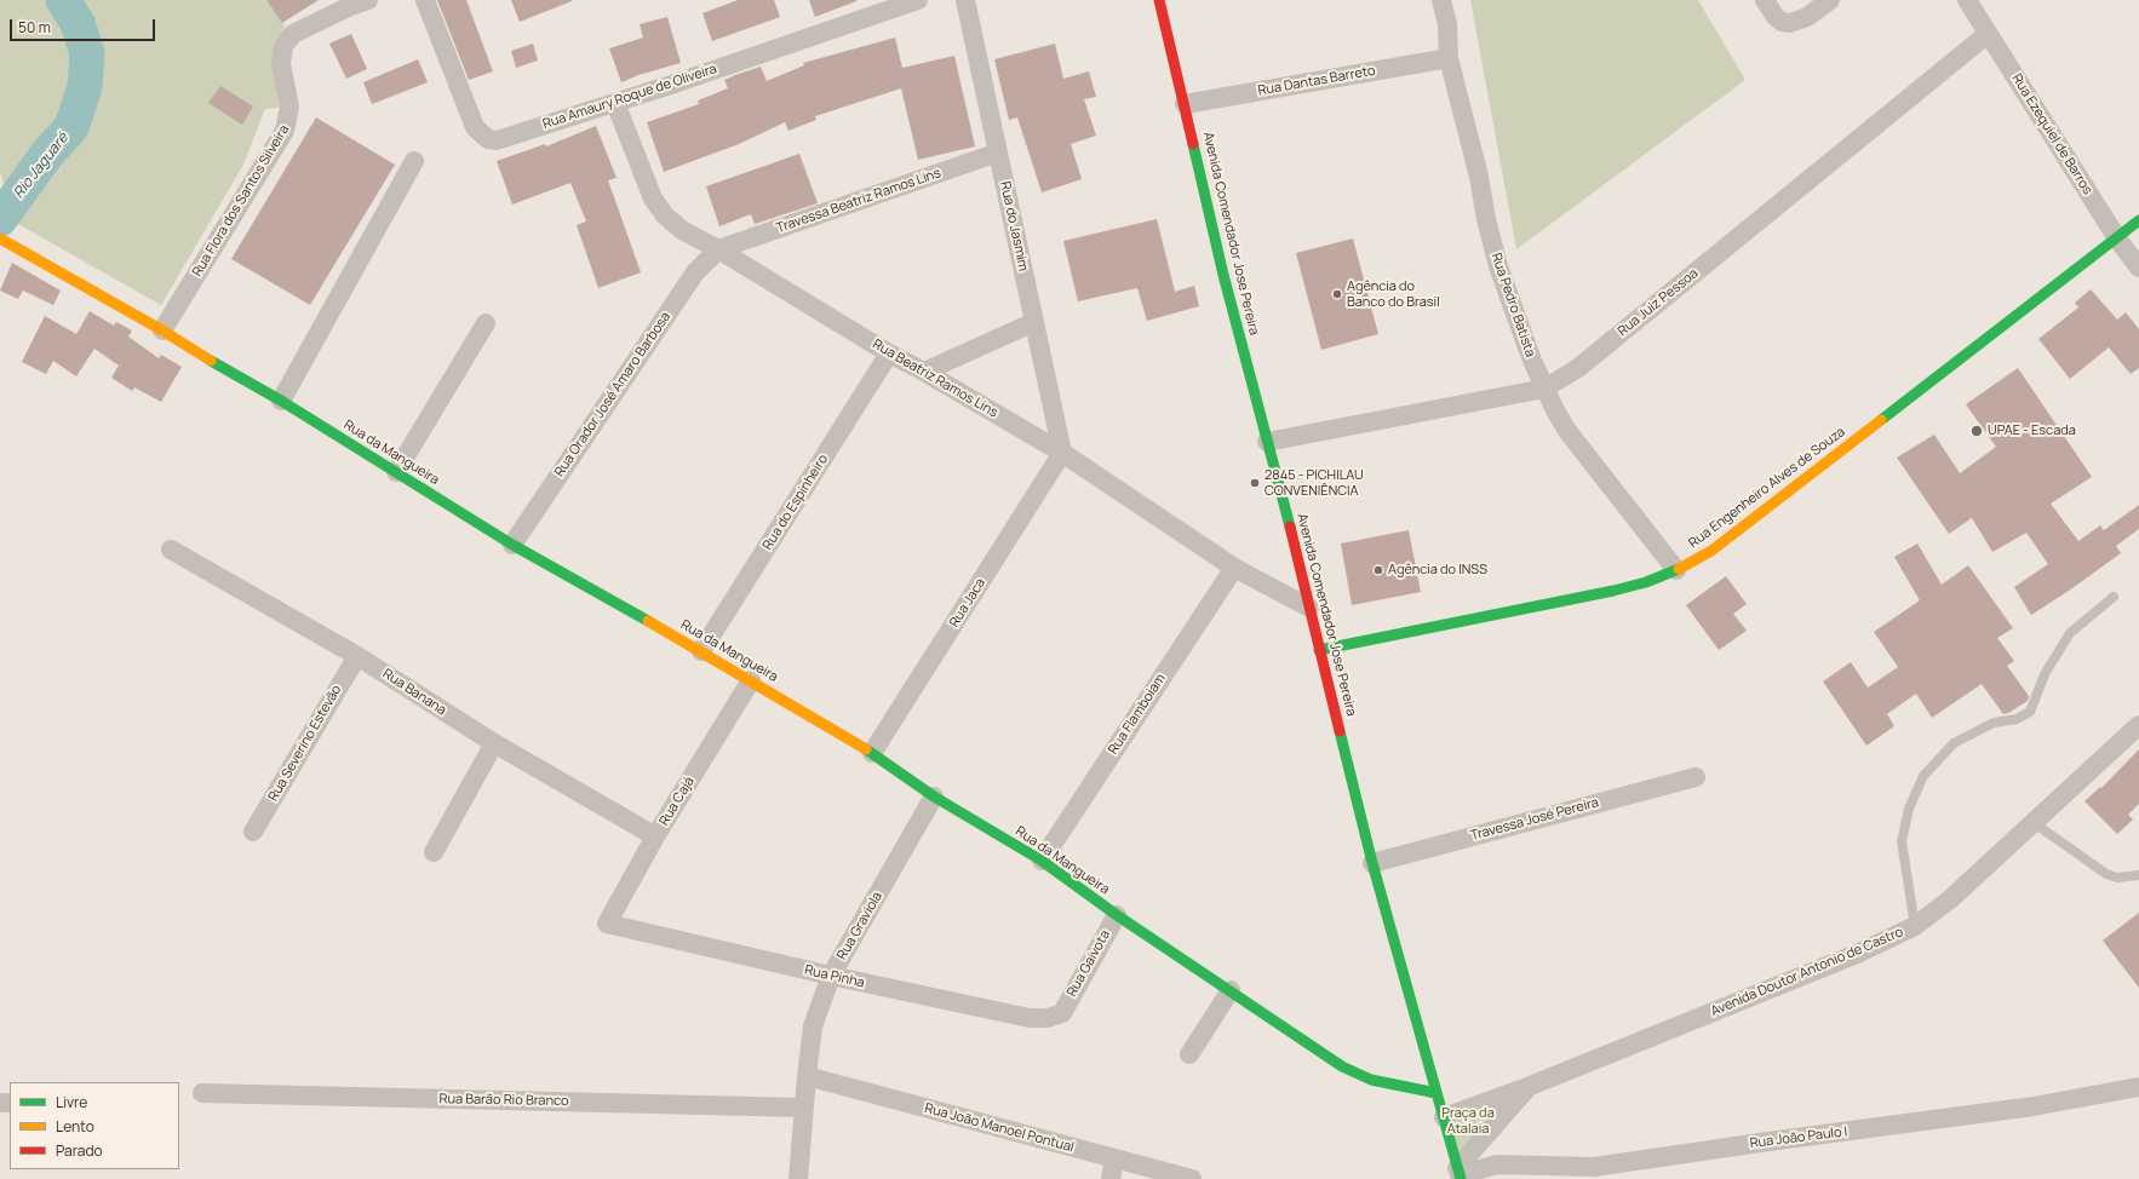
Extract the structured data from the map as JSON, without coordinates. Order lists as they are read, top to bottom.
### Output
{
  "streets": {
    "street": [
      "Rua Dantas Barreto",
      "Rua Amaury Roque de Oliveira",
      "Rua Ezequiel de Barros",
      "Rua Flora dos Santos Silveira",
      "Travessa Beatriz Ramos Lins",
      "Rua do Jasmim",
      "Avenida Comendador Jose Pereira",
      "Rua Juiz Pessoa",
      "Rua Pedro Batista",
      "Rua Beatriz Ramos Lins",
      "Rua Orador José Amaro Barbosa",
      "Rua da Mangueira",
      "Rua Engenheiro Alves de Souza",
      "Rua do Espinheiro",
      "Rua Jaca",
      "Rua Banana",
      "Rua Flamboiam",
      "Rua Severino Estevão",
      "Rua Cajá",
      "Travessa José Pereira",
      "Rua Graviola",
      "Rua Gaivota",
      "Avenida Doutor Antonio de Castro",
      "Rua Pinha",
      "Rua Barão Rio Branco",
      "Rua João Manoel Pontual",
      "Rua João Paulo I"
    ]
  },
  "crossings": [
    ["Rua Dantas Barreto", "Avenida Comendador Jose Pereira"],
    ["Rua Dantas Barreto", "Rua Pedro Batista"],
    ["Rua Amaury Roque de Oliveira", "Rua Beatriz Ramos Lins"],
    ["Rua Ezequiel de Barros", "Rua Juiz Pessoa"],
    ["Rua Ezequiel de Barros", "Rua Engenheiro Alves de Souza"],
    ["Rua Flora dos Santos Silveira", "Rua da Mangueira"],
    ["Travessa Beatriz Ramos Lins", "Rua do Jasmim"],
    ["Travessa Beatriz Ramos Lins", "Rua Beatriz Ramos Lins"],
    ["Travessa Beatriz Ramos Lins", "Rua Orador José Amaro Barbosa"],
    ["Rua do Jasmim", "Rua Beatriz Ramos Lins"],
    ["Rua do Jasmim", "Rua Jaca"],
    ["Avenida Comendador Jose Pereira", "Rua Juiz Pessoa"],
    ["Avenida Comendador Jose Pereira", "Rua Beatriz Ramos Lins"],
    ["Avenida Comendador Jose Pereira", "Rua da Mangueira"],
    ["Avenida Comendador Jose Pereira", "Rua Engenheiro Alves de Souza"],
    ["Avenida Comendador Jose Pereira", "Travessa José Pereira"],
    ["Avenida Comendador Jose Pereira", "Avenida Doutor Antonio de Castro"],
    ["Avenida Comendador Jose Pereira", "Rua João Paulo I"],
    ["Rua Juiz Pessoa", "Rua Pedro Batista"],
    ["Rua Pedro Batista", "Rua Engenheiro Alves de Souza"],
    ["Rua Beatriz Ramos Lins", "Rua Orador José Amaro Barbosa"],
    ["Rua Beatriz Ramos Lins", "Rua do Espinheiro"],
    ["Rua Beatriz Ramos Lins", "Rua Jaca"],
    ["Rua Beatriz Ramos Lins", "Rua Flamboiam"],
    ["Rua Orador José Amaro Barbosa", "Rua da Mangueira"],
    ["Rua da Mangueira", "Rua do Espinheiro"],
    ["Rua da Mangueira", "Rua Jaca"],
    ["Rua da Mangueira", "Rua Flamboiam"],
    ["Rua da Mangueira", "Rua Cajá"],
    ["Rua da Mangueira", "Rua Graviola"],
    ["Rua da Mangueira", "Rua Gaivota"],
    ["Rua Banana", "Rua Severino Estevão"],
    ["Rua Banana", "Rua Cajá"],
    ["Rua Cajá", "Rua Pinha"],
    ["Rua Graviola", "Rua Pinha"],
    ["Rua Graviola", "Rua Barão Rio Branco"],
    ["Rua Graviola", "Rua João Manoel Pontual"],
    ["Rua Gaivota", "Rua Pinha"],
    ["Avenida Doutor Antonio de Castro", "Rua João Paulo I"]
  ],
  "water": ["Rio Jaguaré"],
  "parks": ["Praça da Atalaia"],
  "places": [
    "Agência do Banco do Brasil",
    "UPAE - Escada",
    "2845 - PICHILAU CONVENIÊNCIA",
    "Agência do INSS"
  ],
  "legend": ["Livre", "Lento", "Parado"],
  "scale_bar": "50 m"
}
